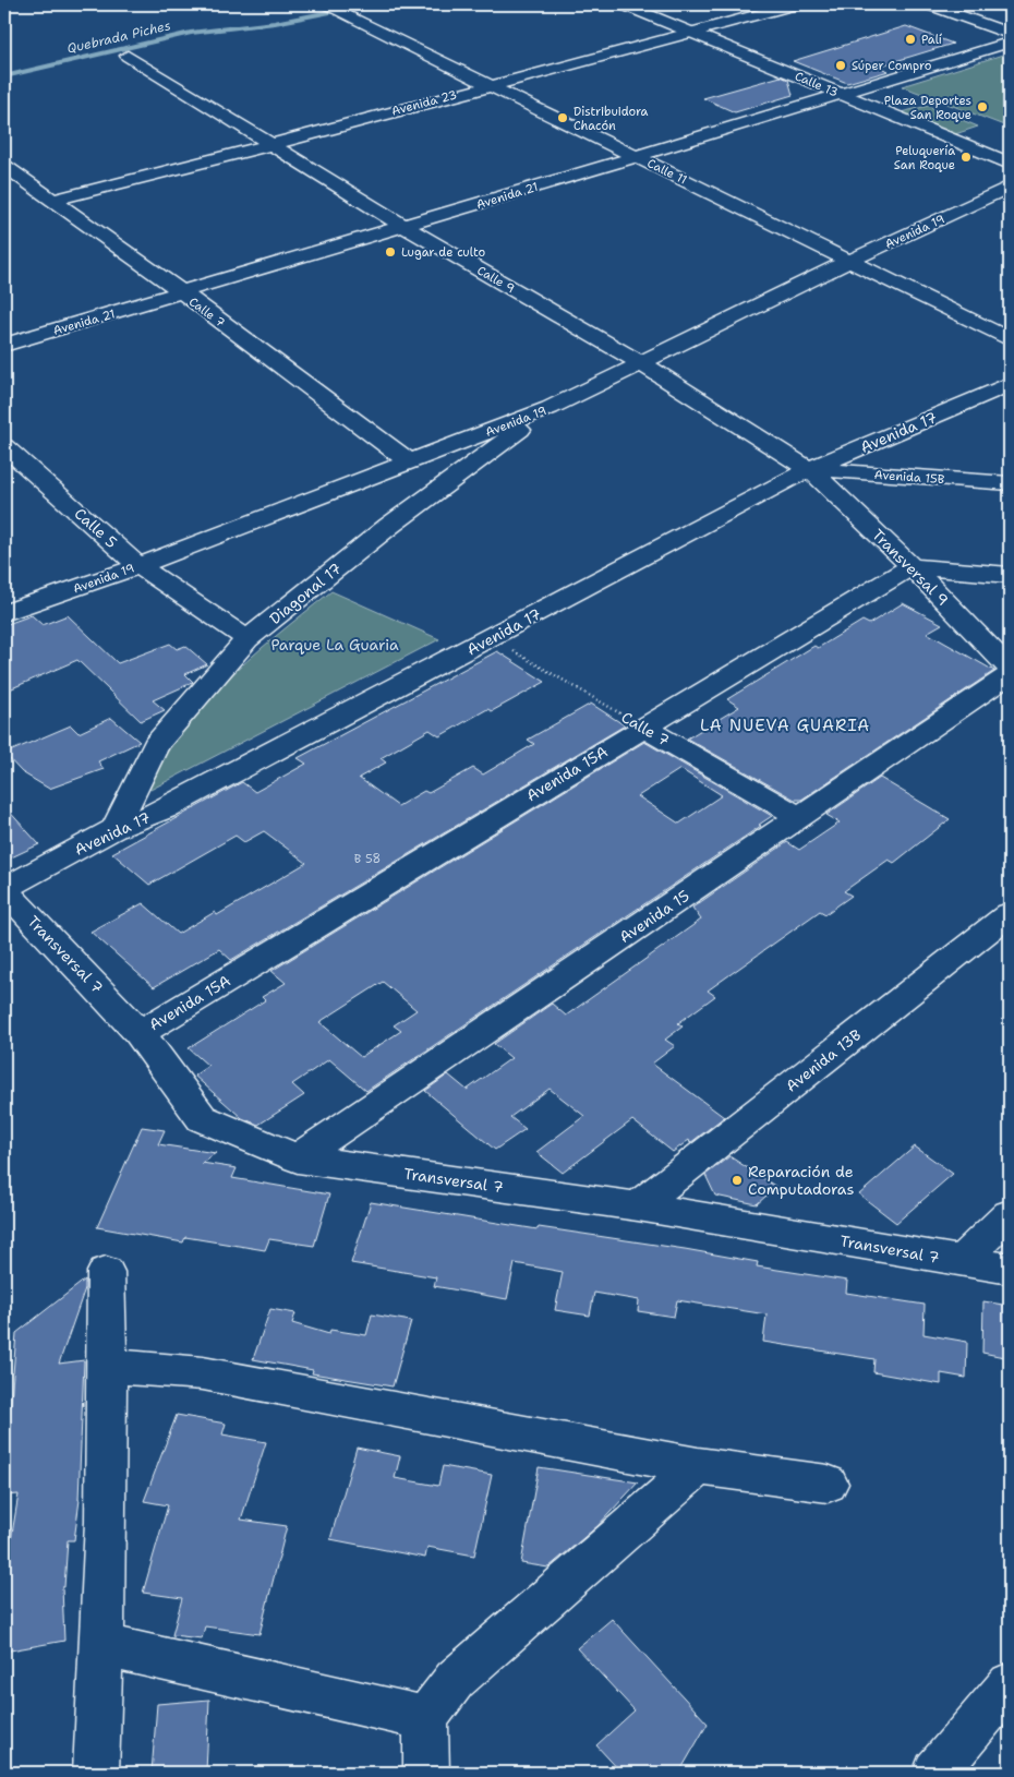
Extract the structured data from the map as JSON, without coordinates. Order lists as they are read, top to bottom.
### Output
{
  "streets": {
    "street": [
      "Calle 13",
      "Avenida 23",
      "Calle 11",
      "Avenida 21",
      "Avenida 19",
      "Calle 9",
      "Calle 7",
      "Avenida 17",
      "Avenida 15B",
      "Calle 5",
      "Transversal 9",
      "Diagonal 17",
      "Avenida 15A",
      "Avenida 15",
      "Transversal 7",
      "Avenida 13B"
    ]
  },
  "crossings": [
    ["Calle 13", "Avenida 23"],
    ["Calle 13", "Avenida 21"],
    ["Avenida 23", "Calle 11"],
    ["Avenida 23", "Calle 9"],
    ["Avenida 23", "Calle 7"],
    ["Calle 11", "Avenida 21"],
    ["Calle 11", "Avenida 19"],
    ["Avenida 21", "Calle 9"],
    ["Avenida 21", "Calle 7"],
    ["Avenida 19", "Calle 9"],
    ["Avenida 19", "Calle 7"],
    ["Avenida 19", "Calle 5"],
    ["Avenida 19", "Diagonal 17"],
    ["Calle 9", "Avenida 17"],
    ["Calle 9", "Avenida 15B"],
    ["Calle 9", "Transversal 9"],
    ["Calle 7", "Avenida 17"],
    ["Calle 7", "Avenida 15A"],
    ["Calle 7", "Avenida 15"],
    ["Avenida 17", "Avenida 15B"],
    ["Avenida 17", "Transversal 9"],
    ["Avenida 17", "Diagonal 17"],
    ["Avenida 17", "Transversal 7"],
    ["Avenida 15B", "Transversal 9"],
    ["Calle 5", "Diagonal 17"],
    ["Transversal 9", "Avenida 15A"],
    ["Avenida 15A", "Transversal 7"],
    ["Avenida 15", "Transversal 7"],
    ["Transversal 7", "Avenida 13B"]
  ],
  "districts": ["LA NUEVA GUARIA"],
  "water": ["Quebrada Piches"],
  "parks": ["Parque La Guaria"],
  "places": [
    "Palí",
    "Súper Compro",
    "Plaza Deportes San Roque",
    "Distribuidora Chacón",
    "Peluquería San Roque",
    "Lugar de culto",
    "Reparación de Computadoras"
  ],
  "house_numbers": ["B 58"]
}
